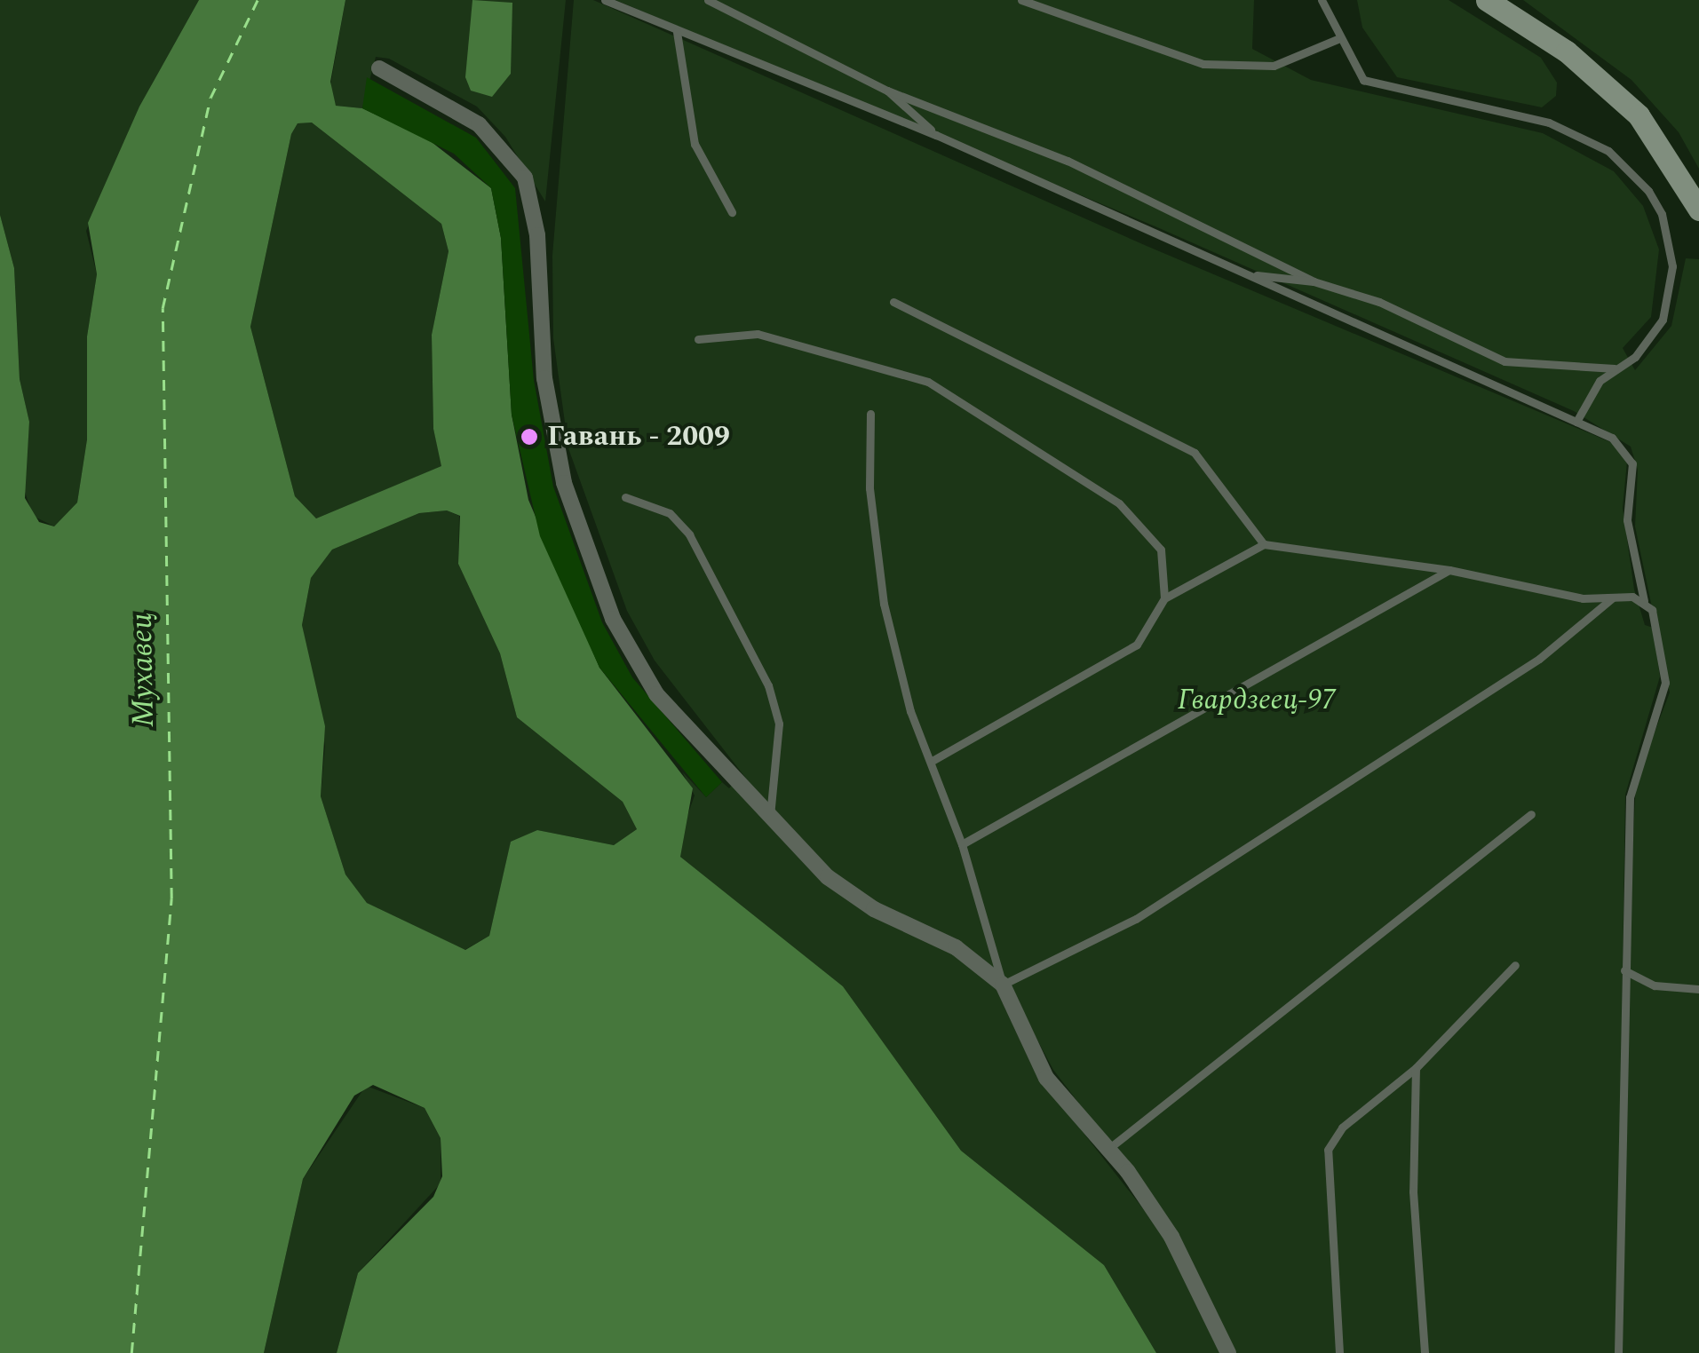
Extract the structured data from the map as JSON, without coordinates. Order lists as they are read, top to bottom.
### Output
{
  "water": ["Мухавец"],
  "parks": ["Гвардзеец-97"],
  "places": ["Гавань - 2009"]
}
